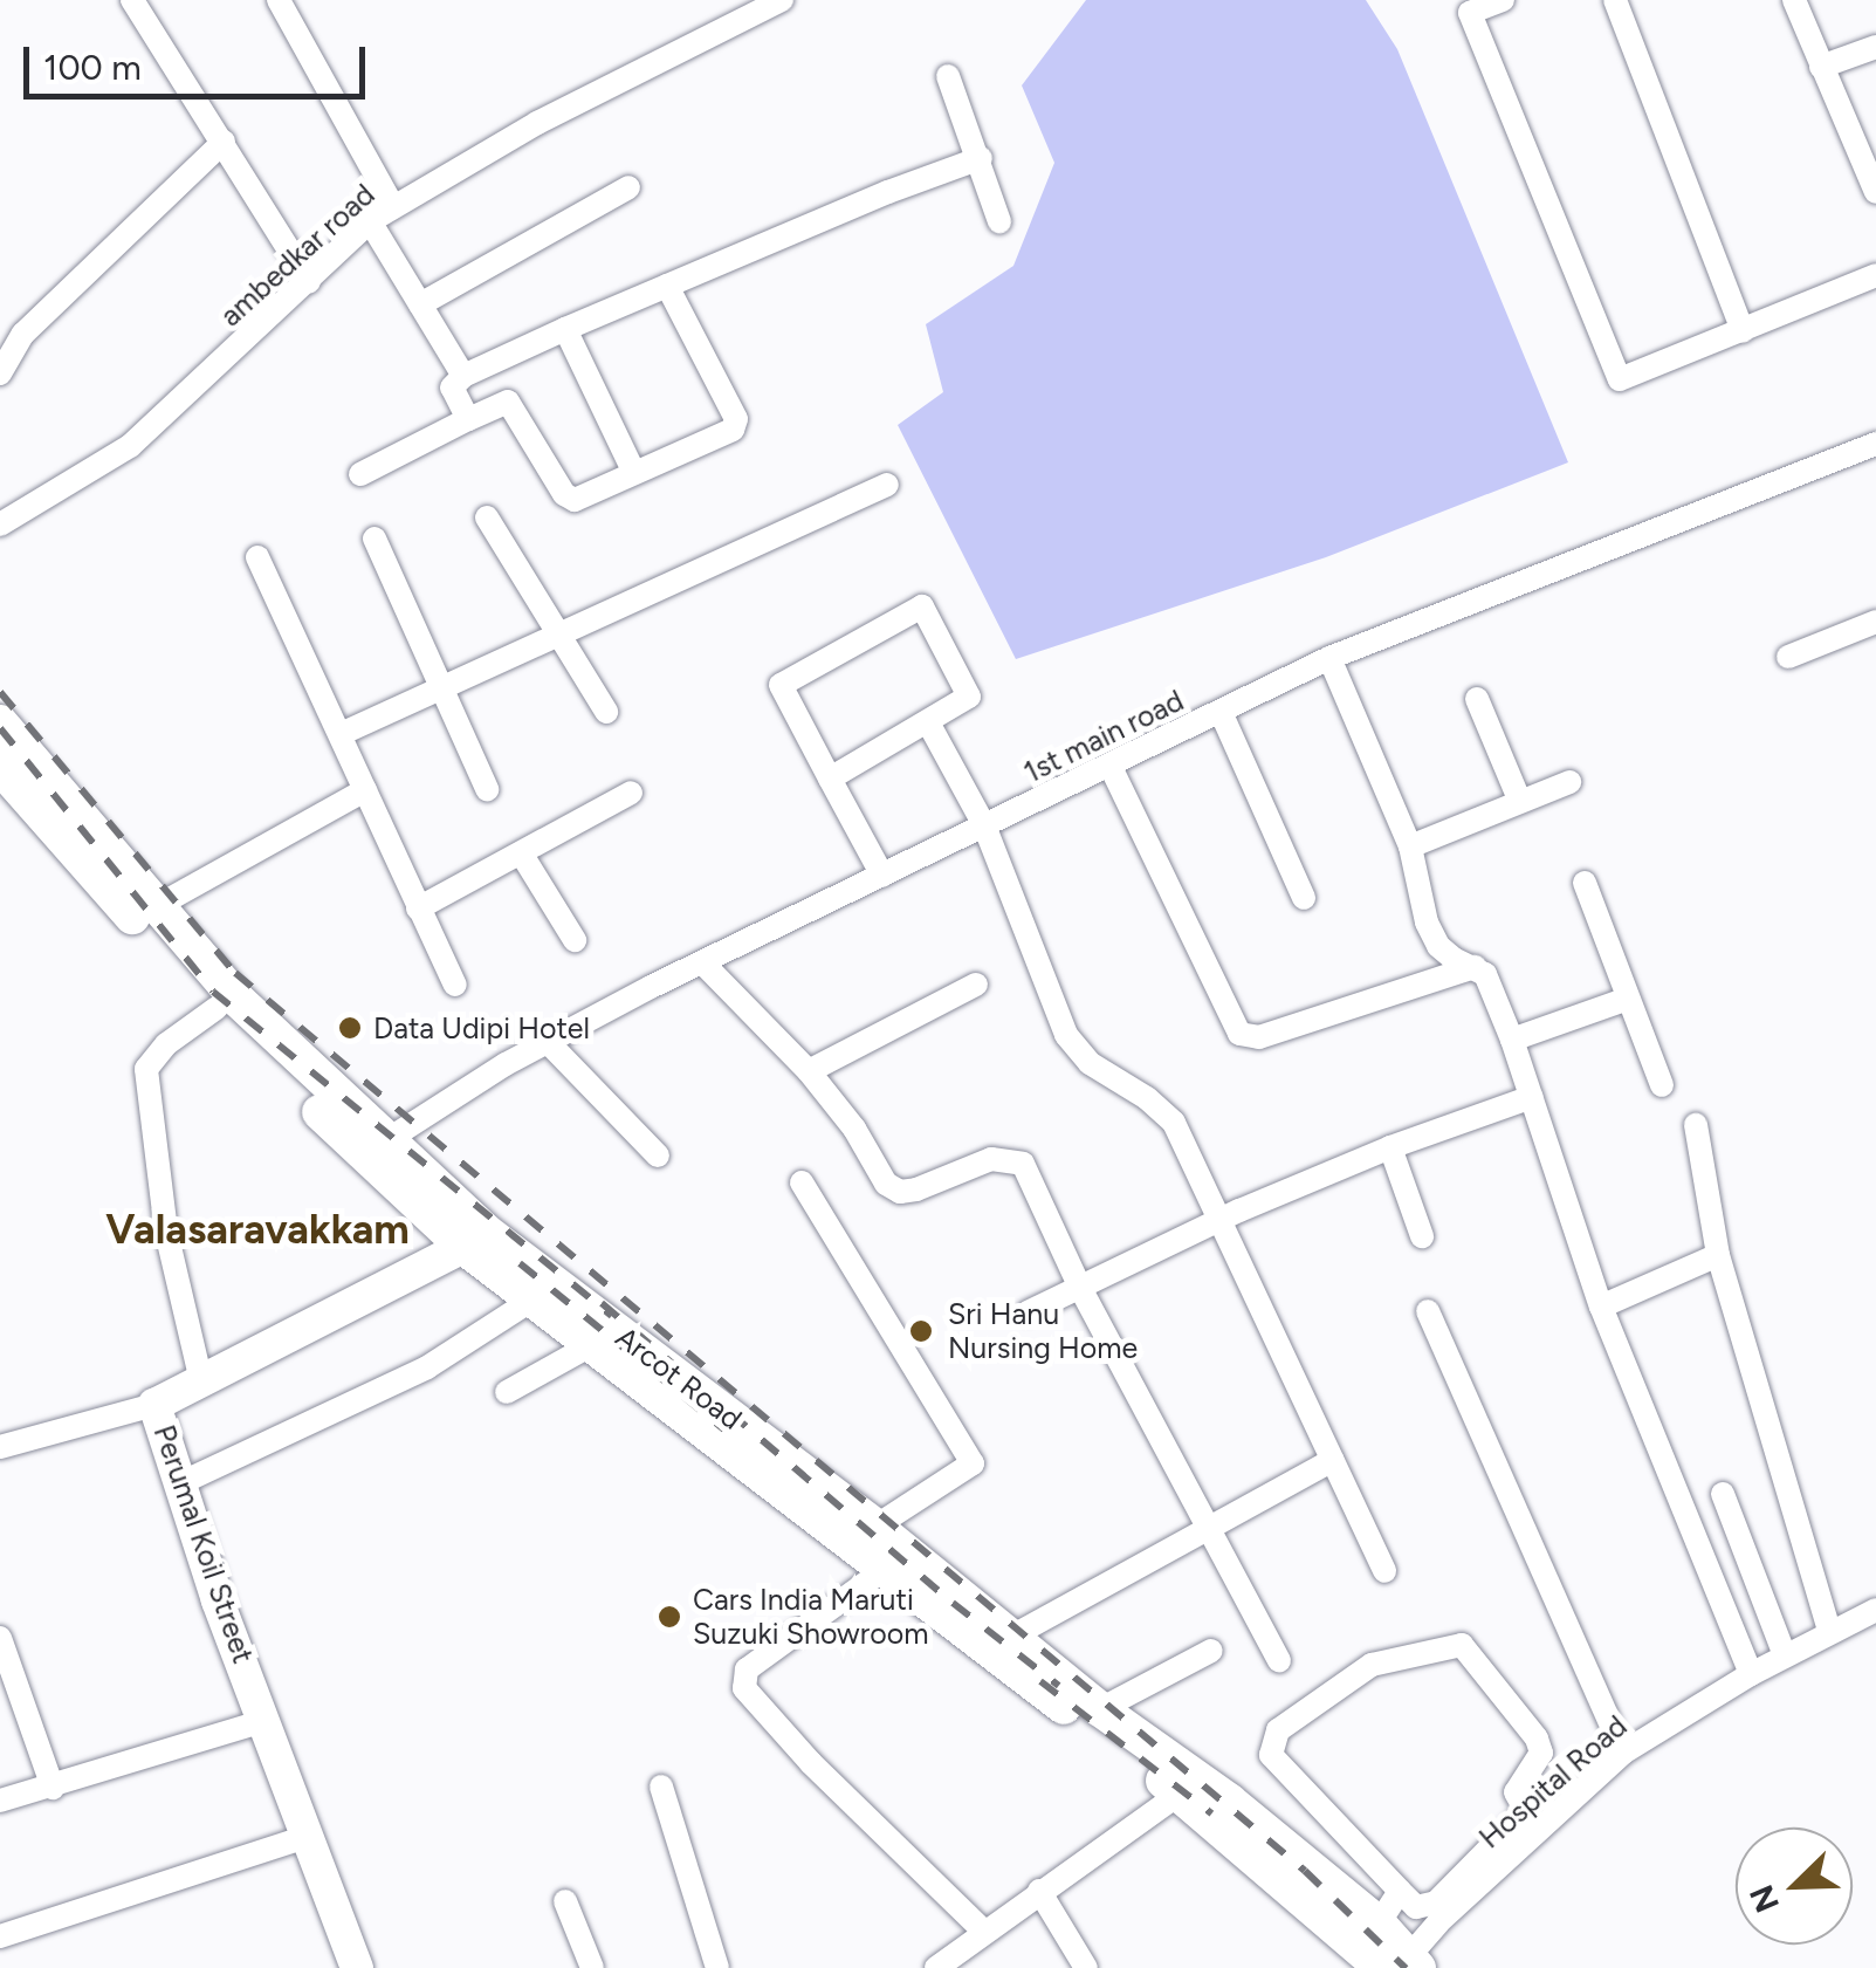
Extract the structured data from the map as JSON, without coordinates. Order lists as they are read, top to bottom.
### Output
{
  "streets": {
    "main road": ["Arcot Road"],
    "street": [
      "ambedkar road",
      "1st main road",
      "Perumal Koil Street",
      "Hospital Road"
    ]
  },
  "crossings": [
    ["1st main road", "Arcot Road"],
    ["Arcot Road", "Perumal Koil Street"],
    ["Arcot Road", "Hospital Road"]
  ],
  "districts": ["Valasaravakkam"],
  "places": ["Data Udipi Hotel", "Sri Hanu Nursing Home", "Cars India Maruti Suzuki Showroom"],
  "scale_bar": "100 m",
  "north": "bottom left"
}
